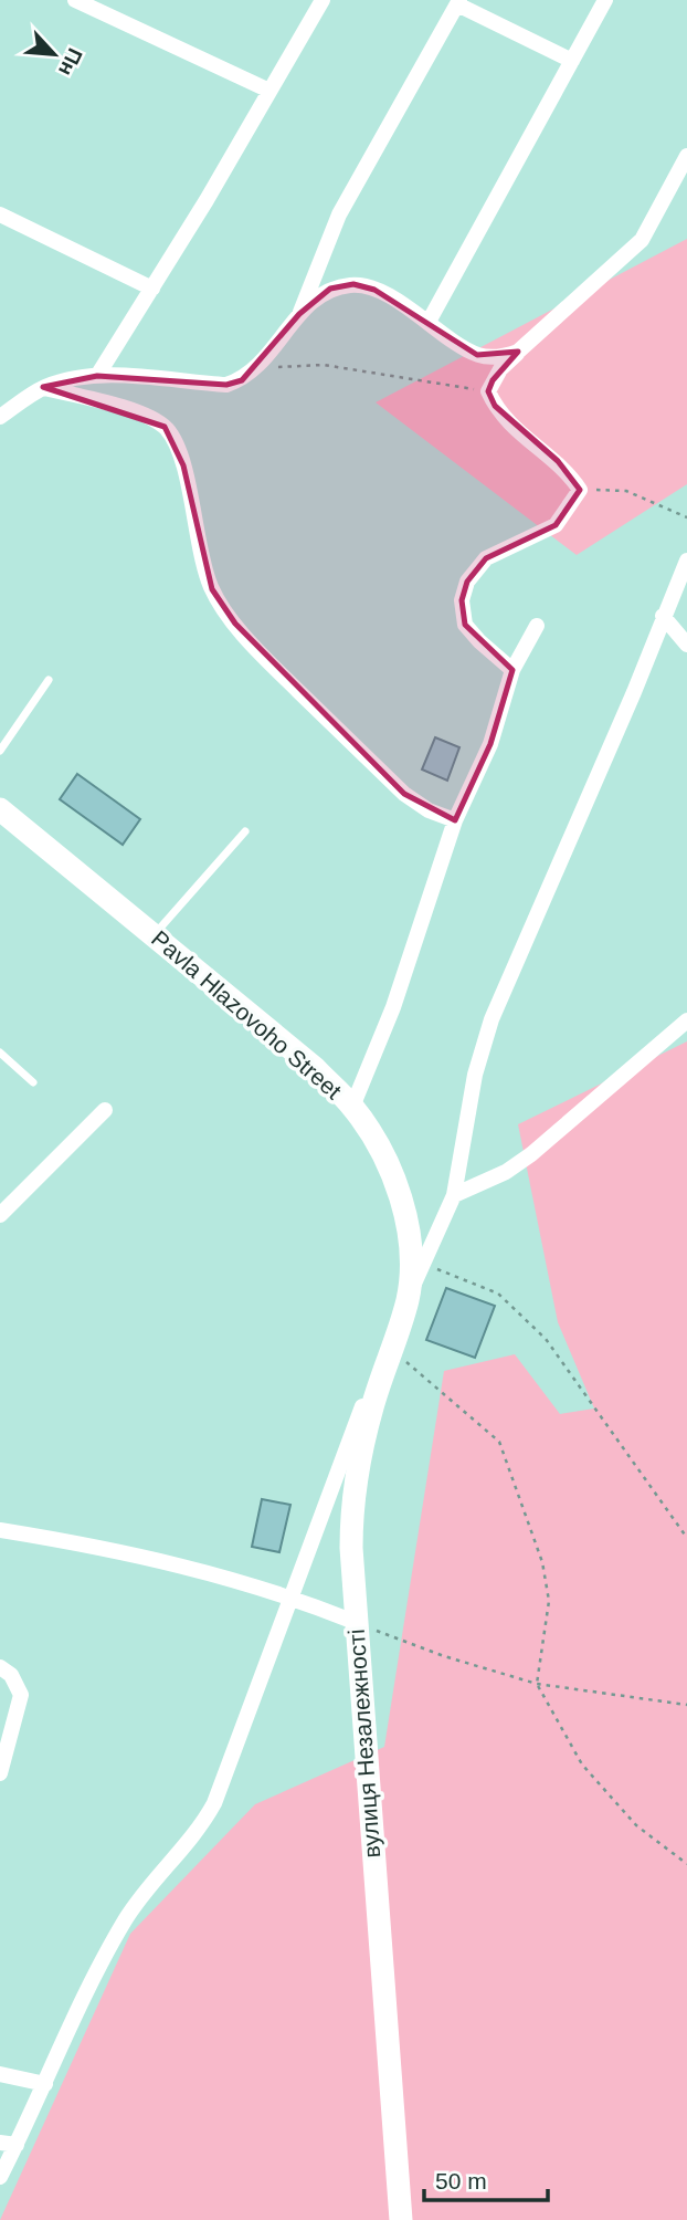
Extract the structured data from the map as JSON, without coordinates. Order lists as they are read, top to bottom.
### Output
{
  "streets": {
    "main road": ["Pavla Hlazovoho Street", "вулиця Незалежності"]
  },
  "crossings": [
    ["Pavla Hlazovoho Street", "вулиця Незалежності"]
  ],
  "scale_bar": "50 m",
  "north": "bottom right"
}
